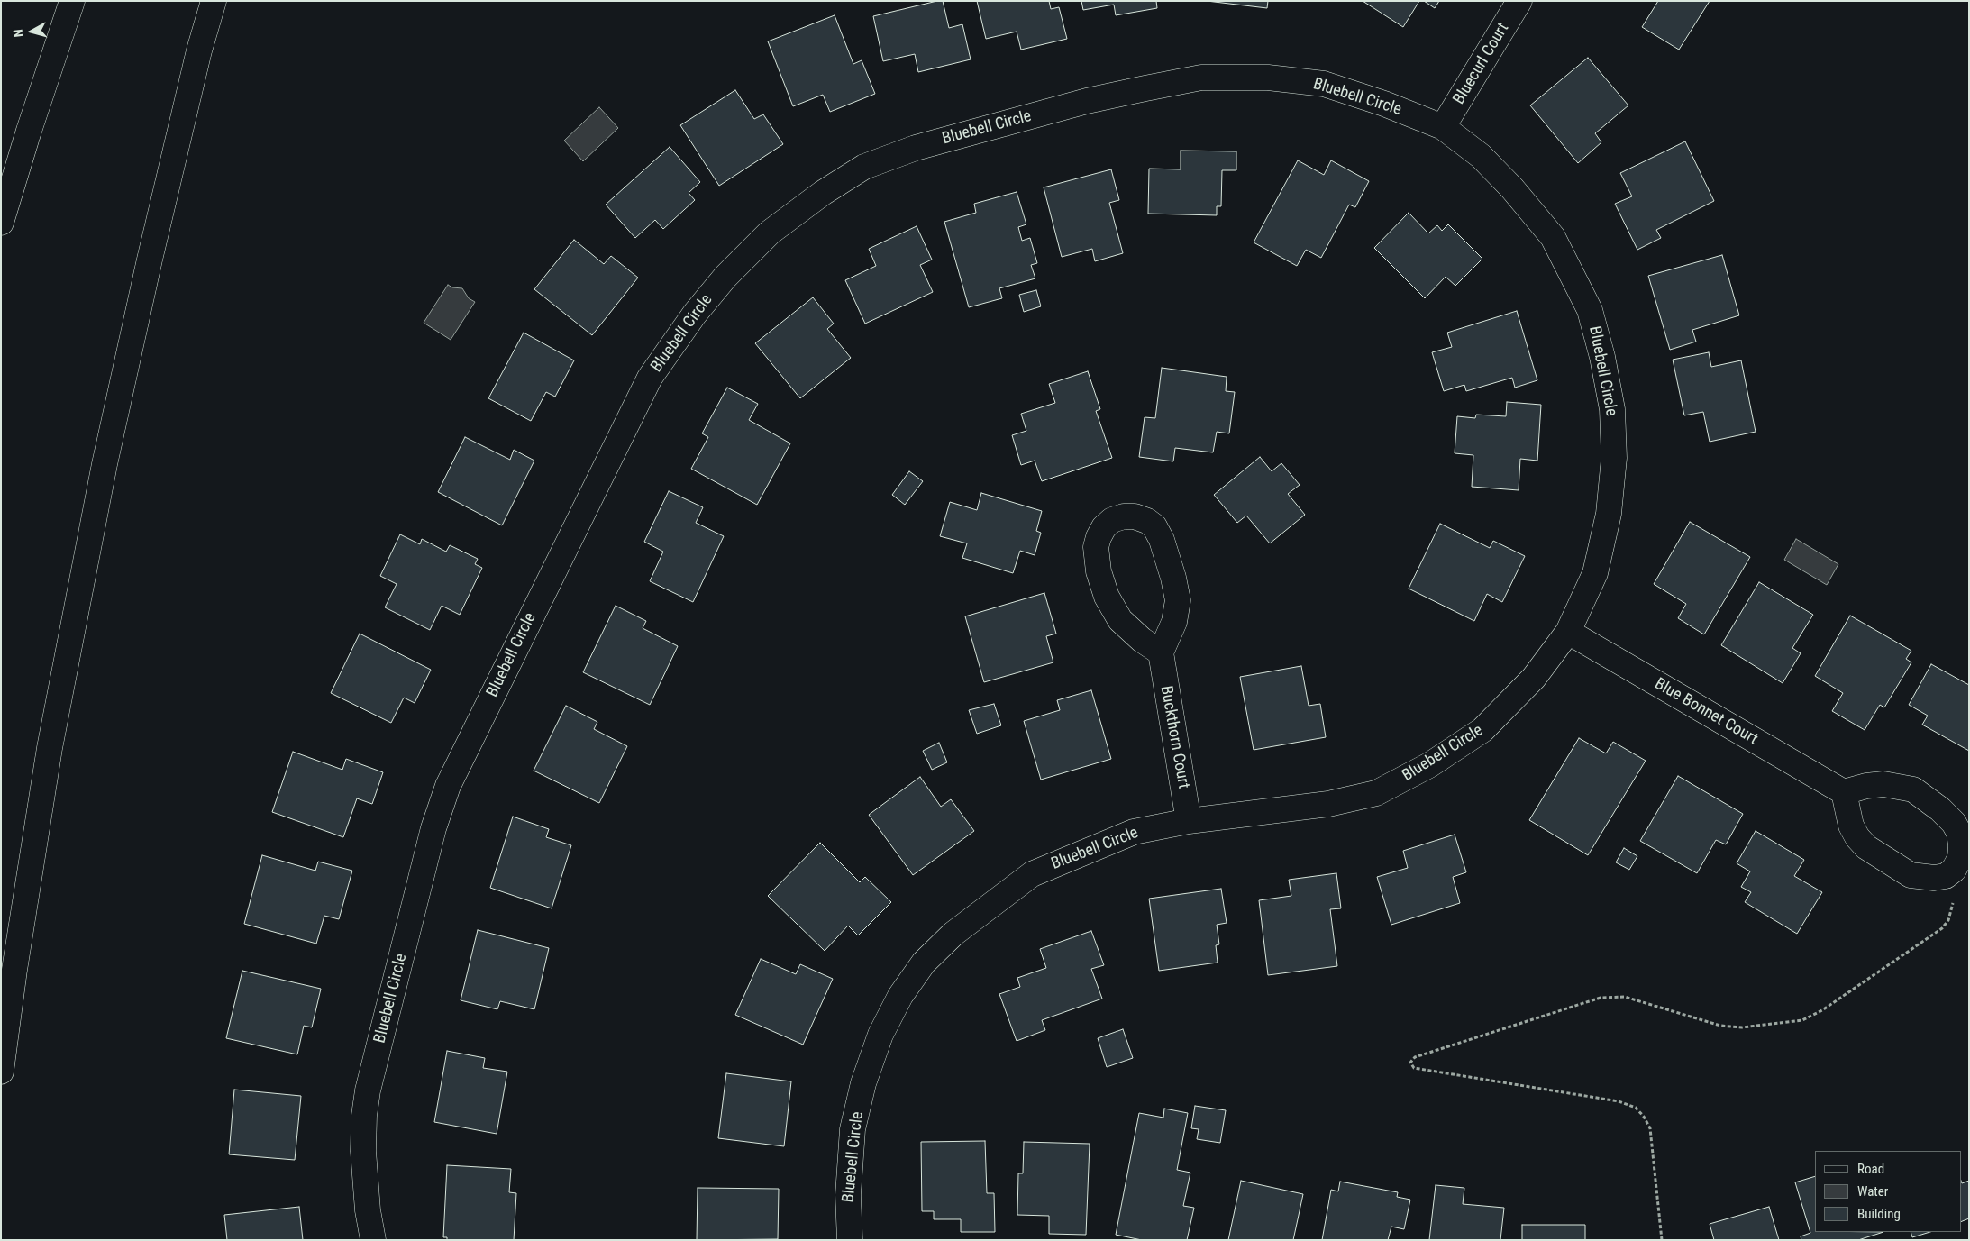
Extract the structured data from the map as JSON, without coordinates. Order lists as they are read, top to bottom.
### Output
{
  "streets": {
    "main road": [
      "Bluecurl Court",
      "Bluebell Circle",
      "Blue Bonnet Court",
      "Buckthorn Court"
    ]
  },
  "crossings": [
    ["Bluecurl Court", "Bluebell Circle"],
    ["Bluebell Circle", "Blue Bonnet Court"],
    ["Bluebell Circle", "Buckthorn Court"]
  ],
  "legend": ["Road", "Water", "Building"],
  "north": "left"
}
